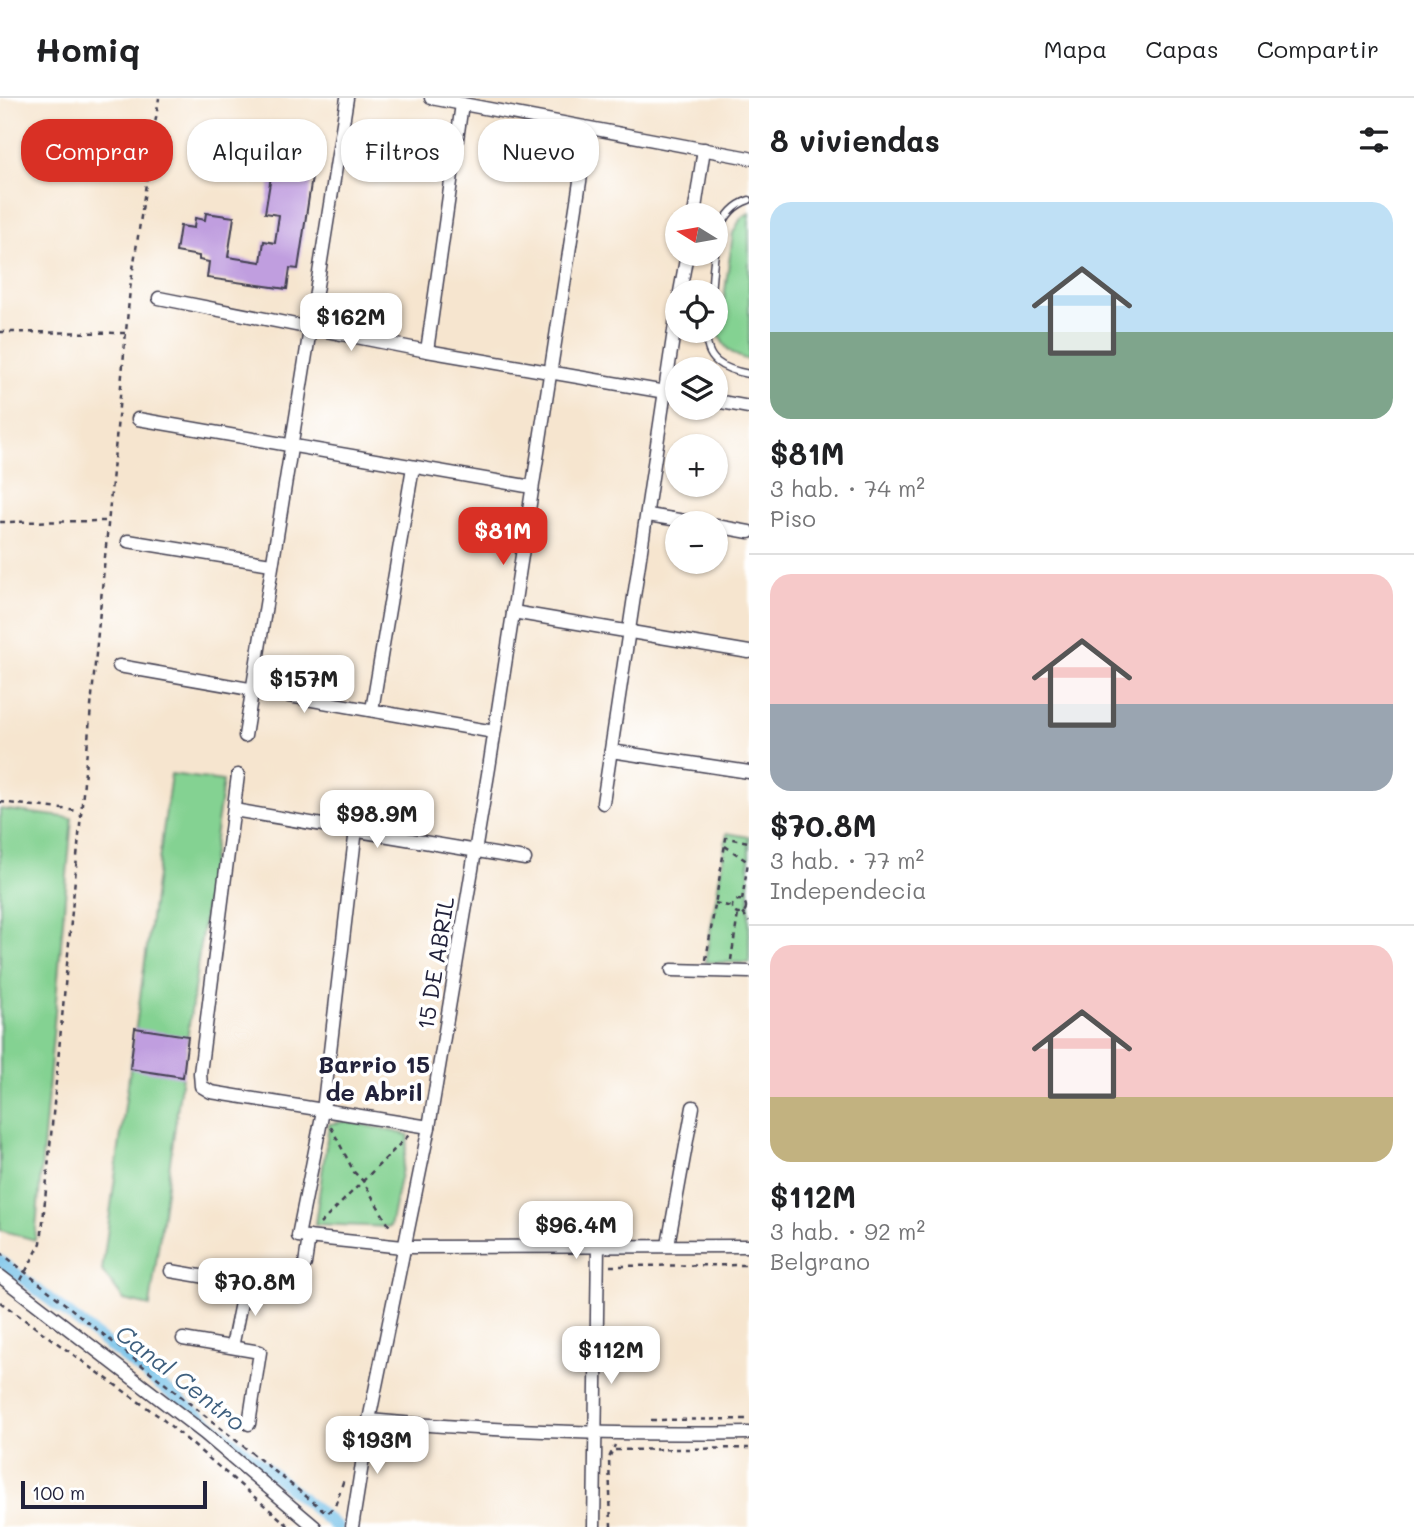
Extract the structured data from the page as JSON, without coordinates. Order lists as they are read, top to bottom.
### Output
{
  "streets": {
    "street": ["15 DE ABRIL"]
  },
  "districts": ["Barrio 15 de Abril"],
  "water": ["Canal Centro"],
  "scale_bar": "100 m",
  "north": "left",
  "page": {
    "header": "Homiq",
    "nav": ["Mapa", "Capas", "Compartir"],
    "heading": "8 viviendas",
    "chip": [
      "Comprar",
      "Alquilar",
      "Filtros",
      "Nuevo"
    ],
    "list": [
      {
        "name": "$81M",
        "note": "3 hab. · 74 m² · Piso"
      },
      {
        "name": "$70.8M",
        "note": "3 hab. · 77 m² · Independecia"
      },
      {
        "name": "$112M",
        "note": "3 hab. · 92 m² · Belgrano"
      }
    ],
    "map_buttons": ["+", "−"],
    "price": [
      "$162M",
      "$81M",
      "$157M",
      "$98.9M",
      "$96.4M",
      "$70.8M",
      "$112M",
      "$193M"
    ],
    "scale": "100 m"
  }
}
